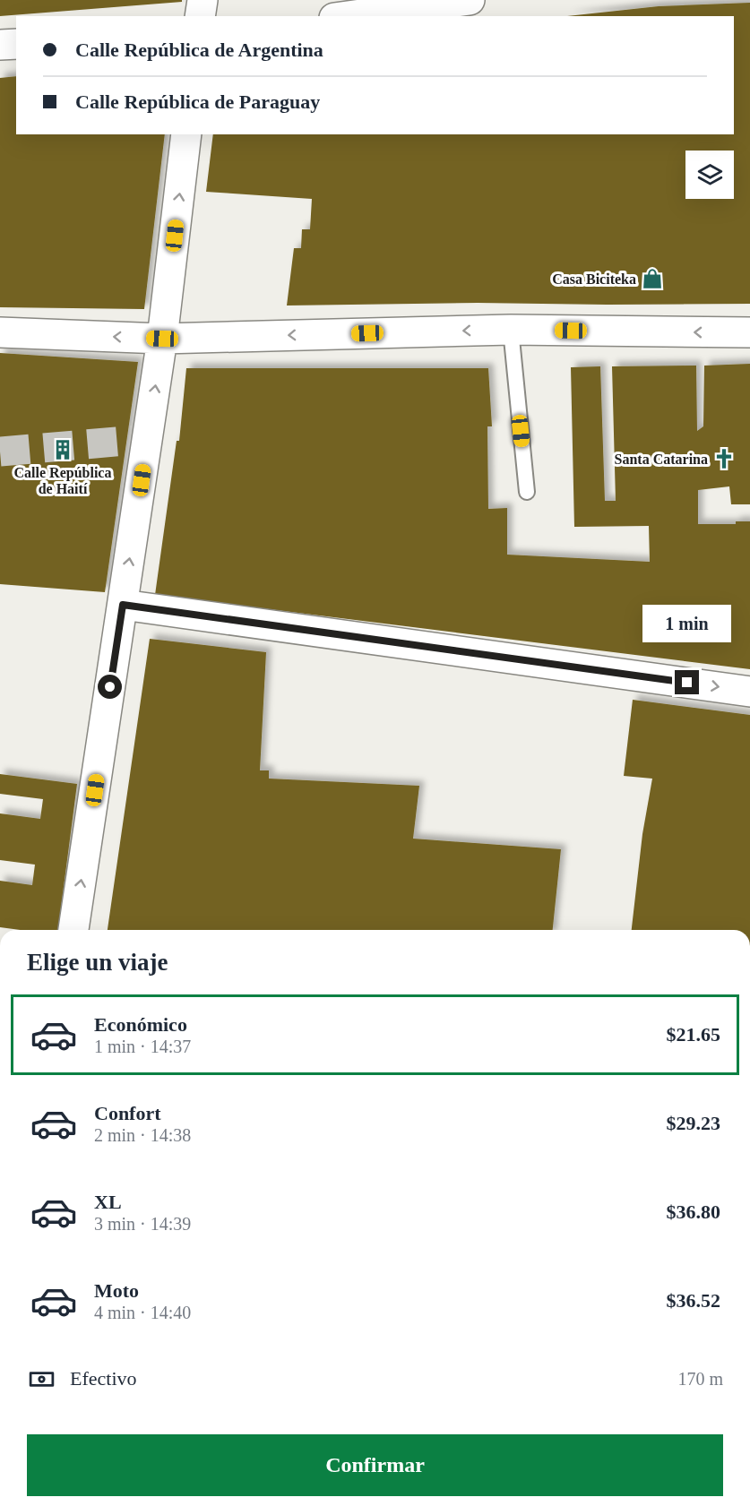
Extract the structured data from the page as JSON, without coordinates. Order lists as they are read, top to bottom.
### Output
{
  "places": {
    "shop": ["Casa Biciteka"],
    "building": ["Calle República de Haití"],
    "church": ["Santa Catarina"]
  },
  "page": {
    "banner": ["Calle República de Argentina", "Calle República de Paraguay"],
    "bubble": "1 min",
    "heading": "Elige un viaje",
    "list": [
      {
        "name": "Económico",
        "note": "1 min · 14:37",
        "value": "$21.65"
      },
      {
        "name": "Confort",
        "note": "2 min · 14:38",
        "value": "$29.23"
      },
      {
        "name": "XL",
        "note": "3 min · 14:39",
        "value": "$36.80"
      },
      {
        "name": "Moto",
        "note": "4 min · 14:40",
        "value": "$36.52"
      }
    ],
    "pay": ["Efectivo", "170 m"],
    "buttons": "Confirmar"
  }
}
